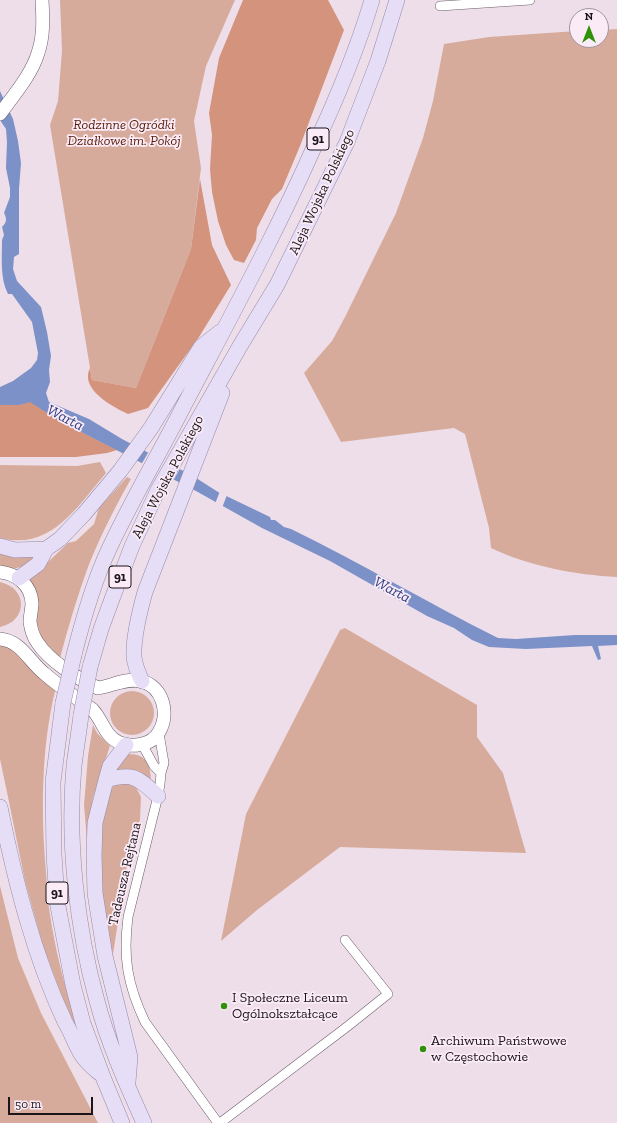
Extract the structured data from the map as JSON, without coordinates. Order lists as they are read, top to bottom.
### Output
{
  "streets": {
    "main road": ["91", "Aleja Wojska Polskiego"],
    "street": ["Tadeusza Rejtana"]
  },
  "water": ["Warta"],
  "parks": ["Rodzinne Ogródki Działkowe im. Pokój"],
  "places": ["I Społeczne Liceum Ogólnokształcące", "Archiwum Państwowe w Częstochowie"],
  "scale_bar": "50 m",
  "north": "top"
}
